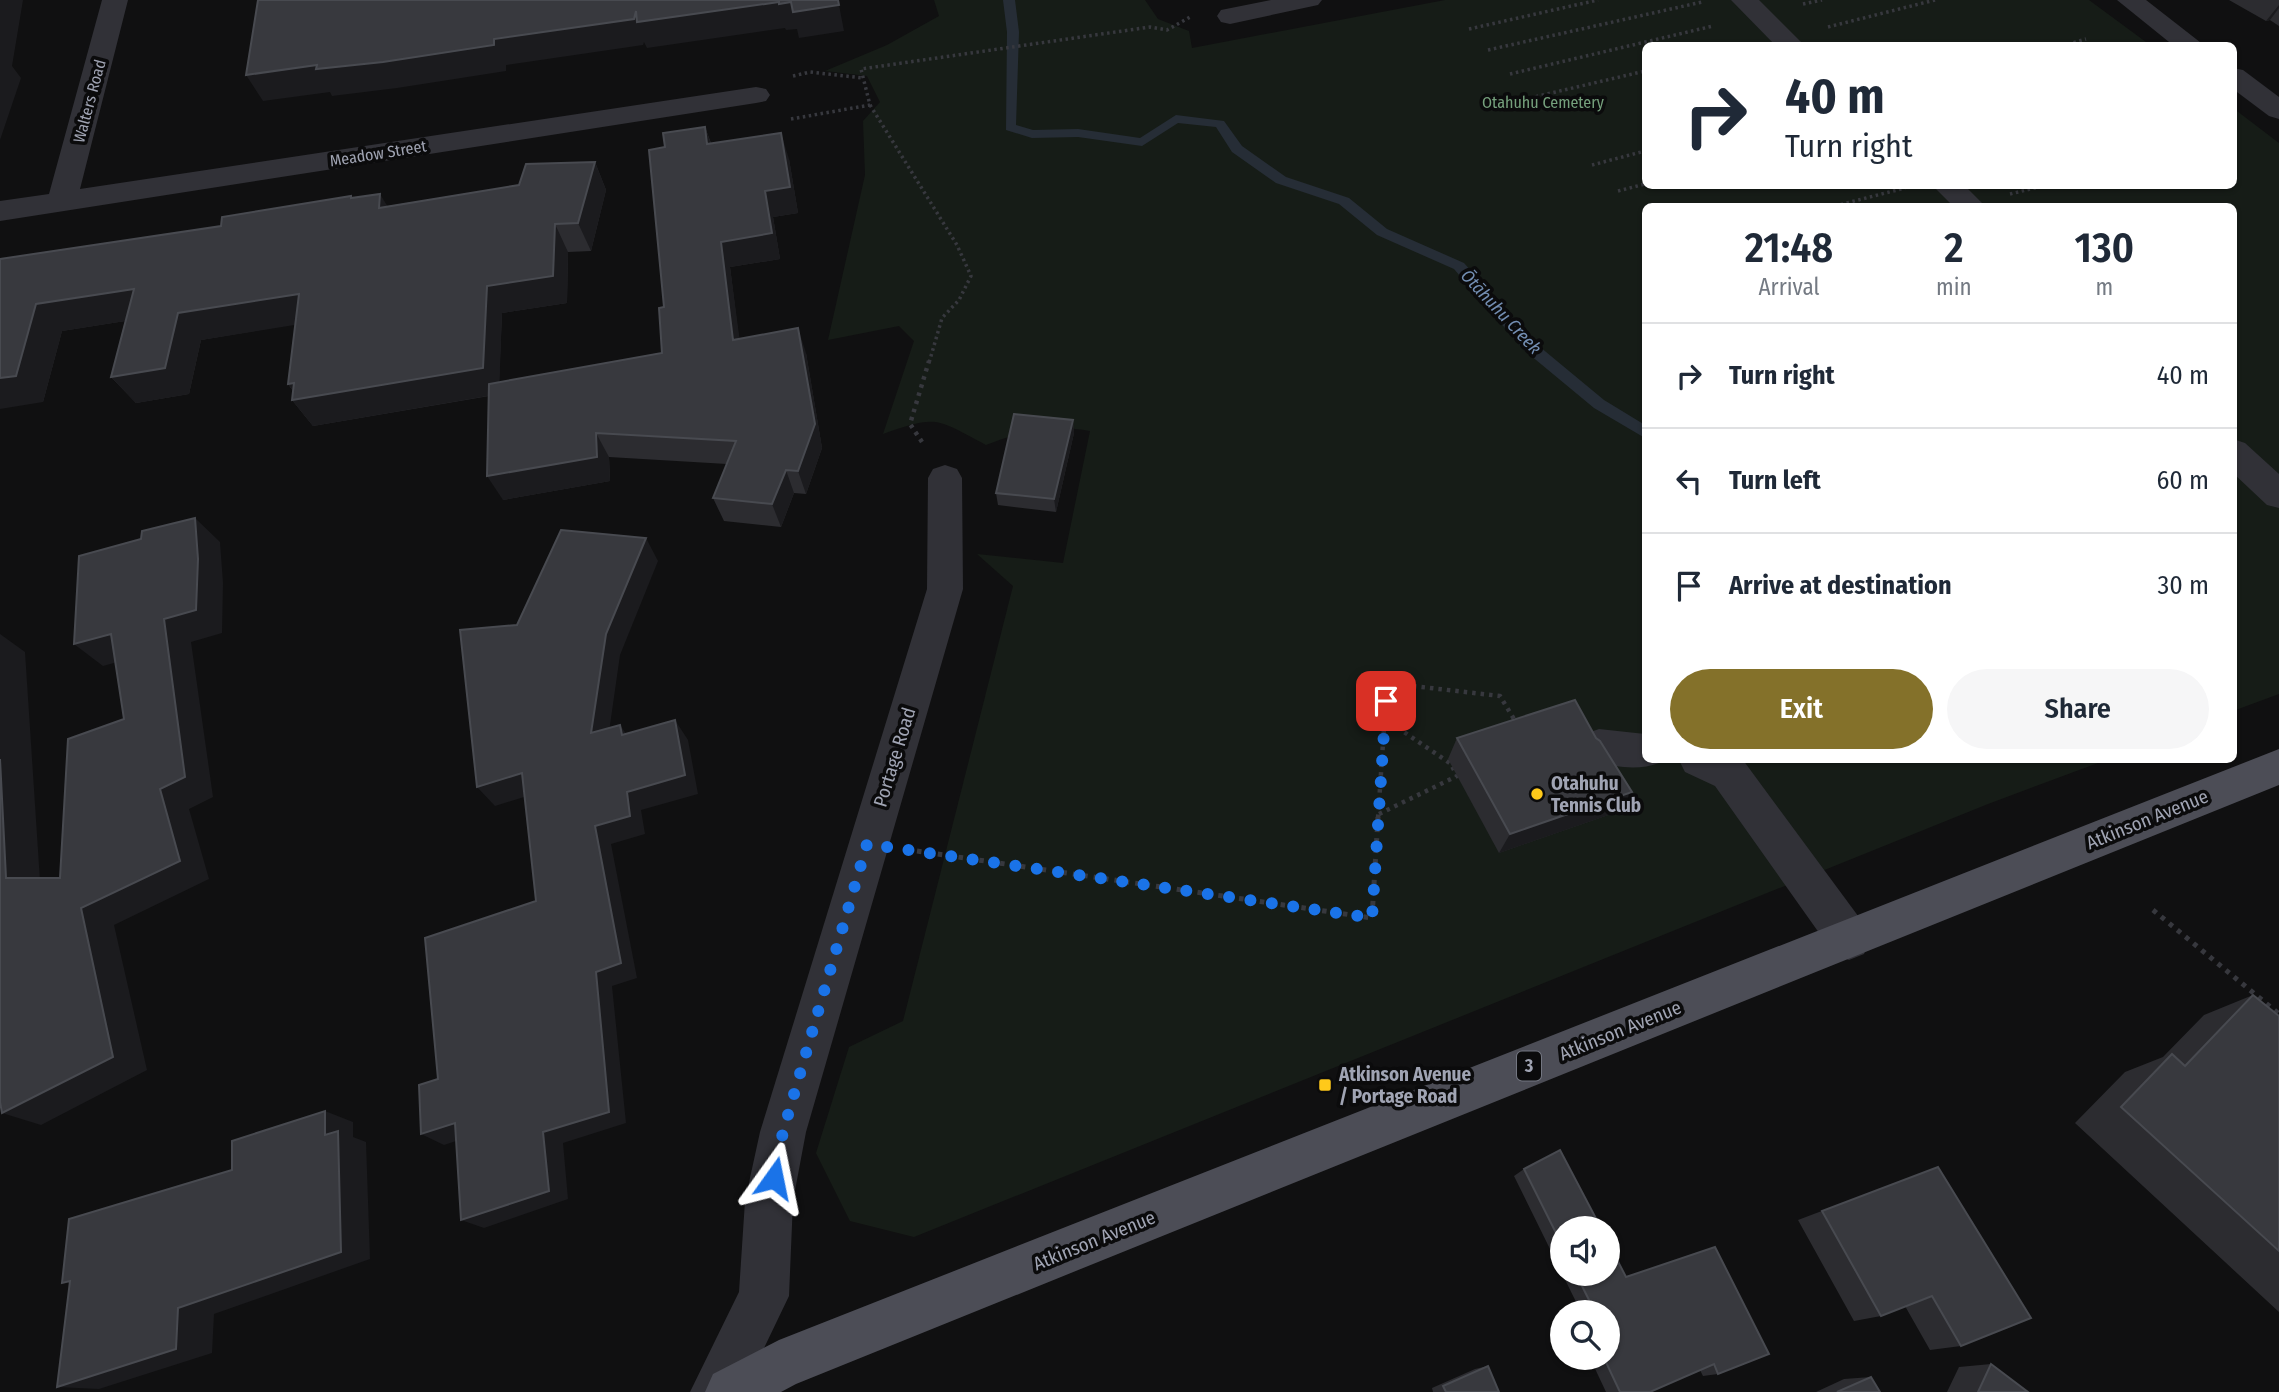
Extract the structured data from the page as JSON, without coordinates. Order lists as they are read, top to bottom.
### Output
{
  "streets": {
    "main road": ["Atkinson Avenue", "3"],
    "street": ["Walters Road", "Meadow Street", "Portage Road"]
  },
  "crossings": [
    ["Walters Road", "Meadow Street"]
  ],
  "water": ["Ōtāhuhu Creek"],
  "parks": ["Otahuhu Cemetery"],
  "places": {
    "other": ["Otahuhu Tennis Club"],
    "transit": ["Atkinson Avenue / Portage Road"]
  },
  "page": {
    "turn": ["40 m", "Turn right"],
    "eta": [
      "21:48",
      "Arrival",
      "2",
      "min",
      "130",
      "m"
    ],
    "list": [
      {
        "name": "Turn right",
        "value": "40 m"
      },
      {
        "name": "Turn left",
        "value": "60 m"
      },
      {
        "name": "Arrive at destination",
        "value": "30 m"
      }
    ],
    "buttons": ["Exit", "Share"]
  }
}
